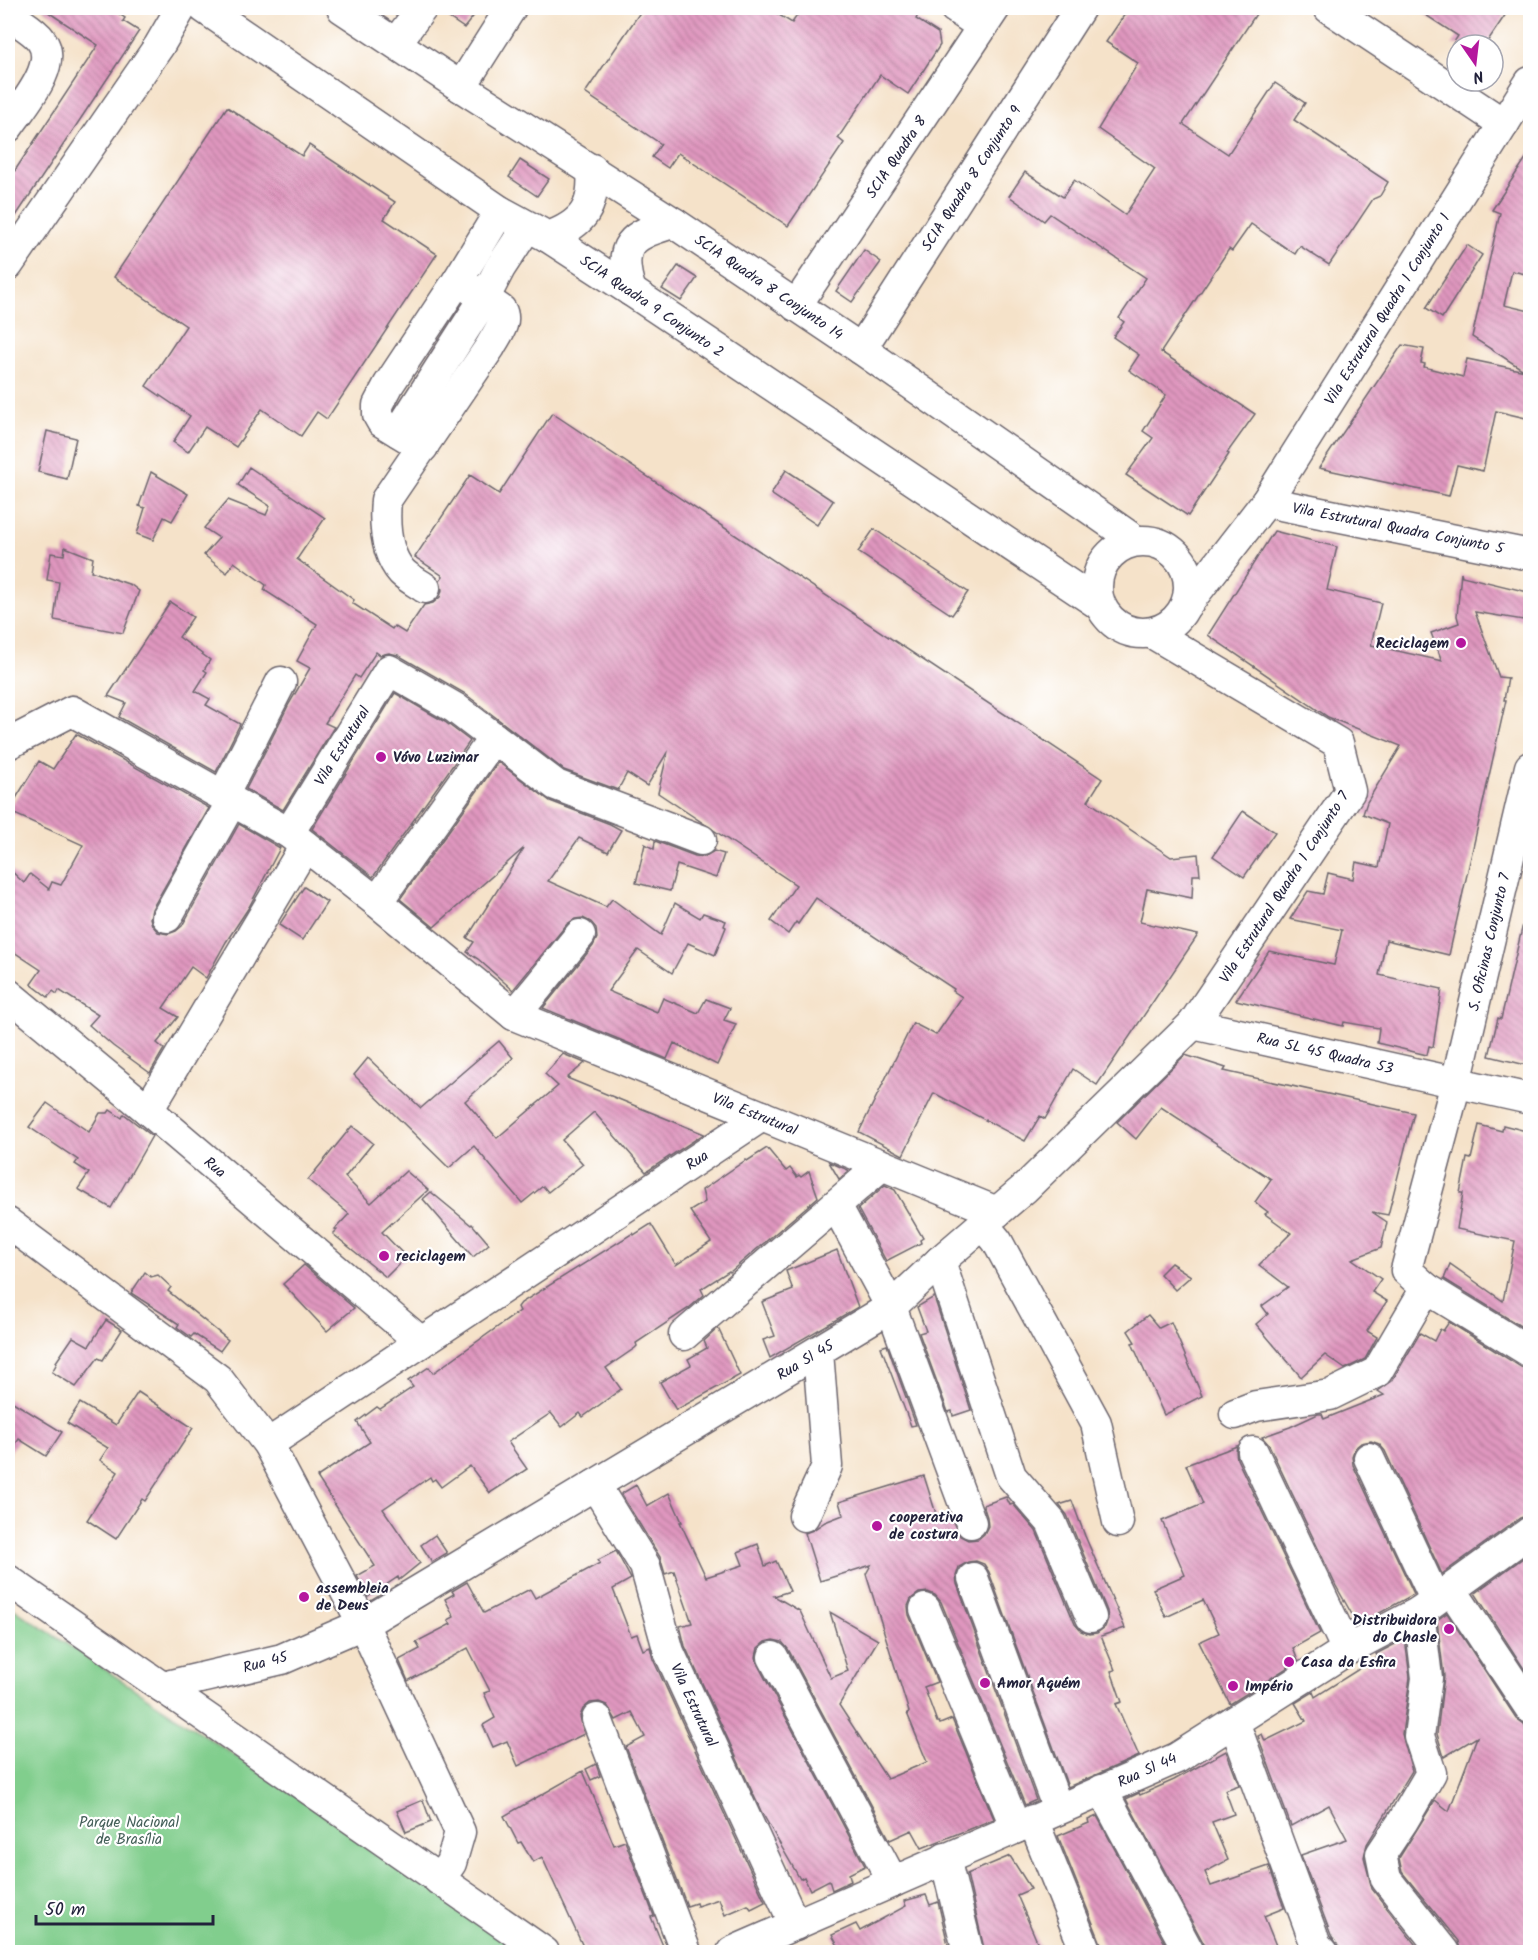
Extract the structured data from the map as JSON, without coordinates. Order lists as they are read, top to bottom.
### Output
{
  "streets": {
    "street": [
      "SCIA Quadra 8",
      "SCIA Quadra 8 Conjunto 9",
      "SCIA Quadra 8 Conjunto 14",
      "SCIA Quadra 9 Conjunto 2",
      "Vila Estrutural Quadra 1 Conjunto 1",
      "Vila Estrutural Quadra Conjunto 5",
      "Vila Estrutural",
      "Vila Estrutural Quadra 1 Conjunto 7",
      "S. Oficinas Conjunto 7",
      "Rua SL 45 Quadra 53",
      "Rua",
      "Rua Sl 45",
      "Rua 45",
      "Rua Sl 44"
    ]
  },
  "crossings": [
    ["SCIA Quadra 8", "SCIA Quadra 8 Conjunto 14"],
    ["SCIA Quadra 8 Conjunto 9", "SCIA Quadra 8 Conjunto 14"],
    ["SCIA Quadra 8 Conjunto 14", "SCIA Quadra 9 Conjunto 2"],
    ["SCIA Quadra 8 Conjunto 14", "Vila Estrutural Quadra 1 Conjunto 1"],
    ["SCIA Quadra 8 Conjunto 14", "Vila Estrutural Quadra 1 Conjunto 7"],
    ["SCIA Quadra 9 Conjunto 2", "Vila Estrutural Quadra 1 Conjunto 1"],
    ["SCIA Quadra 9 Conjunto 2", "Vila Estrutural Quadra 1 Conjunto 7"],
    ["Vila Estrutural Quadra 1 Conjunto 1", "Vila Estrutural Quadra Conjunto 5"],
    ["Vila Estrutural Quadra 1 Conjunto 1", "Vila Estrutural Quadra 1 Conjunto 7"],
    ["Vila Estrutural", "Rua"],
    ["Vila Estrutural", "Rua Sl 45"],
    ["Vila Estrutural", "Rua Sl 44"],
    ["Vila Estrutural Quadra 1 Conjunto 7", "Rua SL 45 Quadra 53"],
    ["Vila Estrutural Quadra 1 Conjunto 7", "Rua Sl 45"],
    ["S. Oficinas Conjunto 7", "Rua SL 45 Quadra 53"],
    ["Rua SL 45 Quadra 53", "Rua Sl 45"],
    ["Rua Sl 45", "Rua 45"]
  ],
  "parks": ["Parque Nacional de Brasília"],
  "places": [
    "Reciclagem",
    "Vóvo Luzimar",
    "reciclagem",
    "cooperativa de costura",
    "assembleia de Deus",
    "Distribuidora do Chasle",
    "Casa da Esfira",
    "Amor Aquém",
    "Império"
  ],
  "scale_bar": "50 m",
  "north": "bottom"
}
